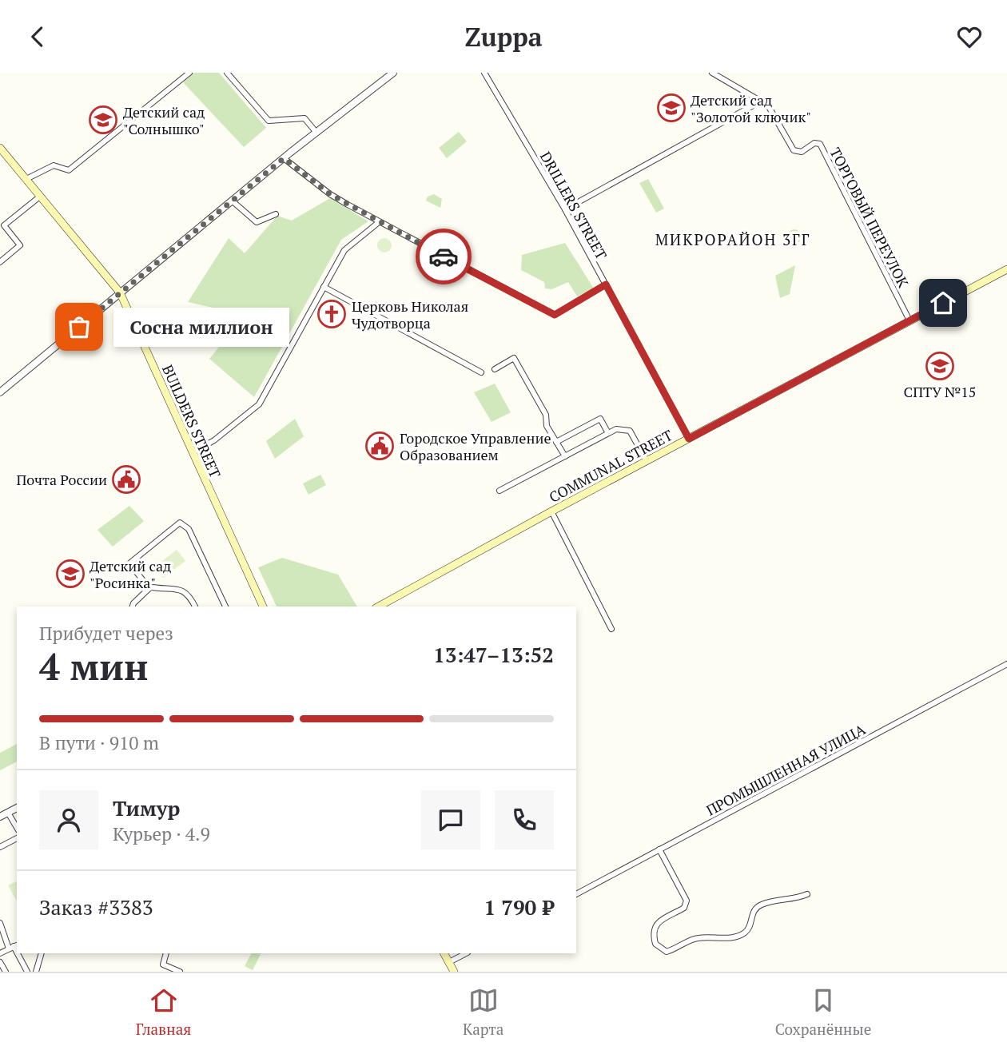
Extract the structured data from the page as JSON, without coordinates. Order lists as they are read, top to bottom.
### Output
{
  "streets": {
    "main road": ["BUILDERS STREET", "COMMUNAL STREET"],
    "street": ["DRILLERS STREET", "ТОРГОВЫЙ ПЕРЕУЛОК", "ПРОМЫШЛЕННАЯ УЛИЦА"]
  },
  "crossings": [
    ["DRILLERS STREET", "COMMUNAL STREET"],
    ["ТОРГОВЫЙ ПЕРЕУЛОК", "COMMUNAL STREET"]
  ],
  "districts": ["МИКРОРАЙОН 3ГГ"],
  "places": {
    "school or university": [
      "Детский сад \"Золотой ключик\"",
      "Детский сад \"Солнышко\"",
      "СПТУ №15",
      "Детский сад \"Росинка\""
    ],
    "church": ["Церковь Николая Чудотворца"],
    "other": ["Сосна миллион"],
    "public building": ["Городское Управление Образованием", "Почта России"]
  },
  "page": {
    "header": "Zuppa",
    "bubble": "Сосна миллион",
    "heading": ["4 мин", "Прибудет через", "13:47–13:52"],
    "panel": [
      "Тимур",
      "Курьер · 4.9",
      "Заказ #3383",
      "1 790 ₽"
    ],
    "bar": "В пути · 910 m",
    "tabs": ["Главная", "Карта", "Сохранённые"]
  }
}
